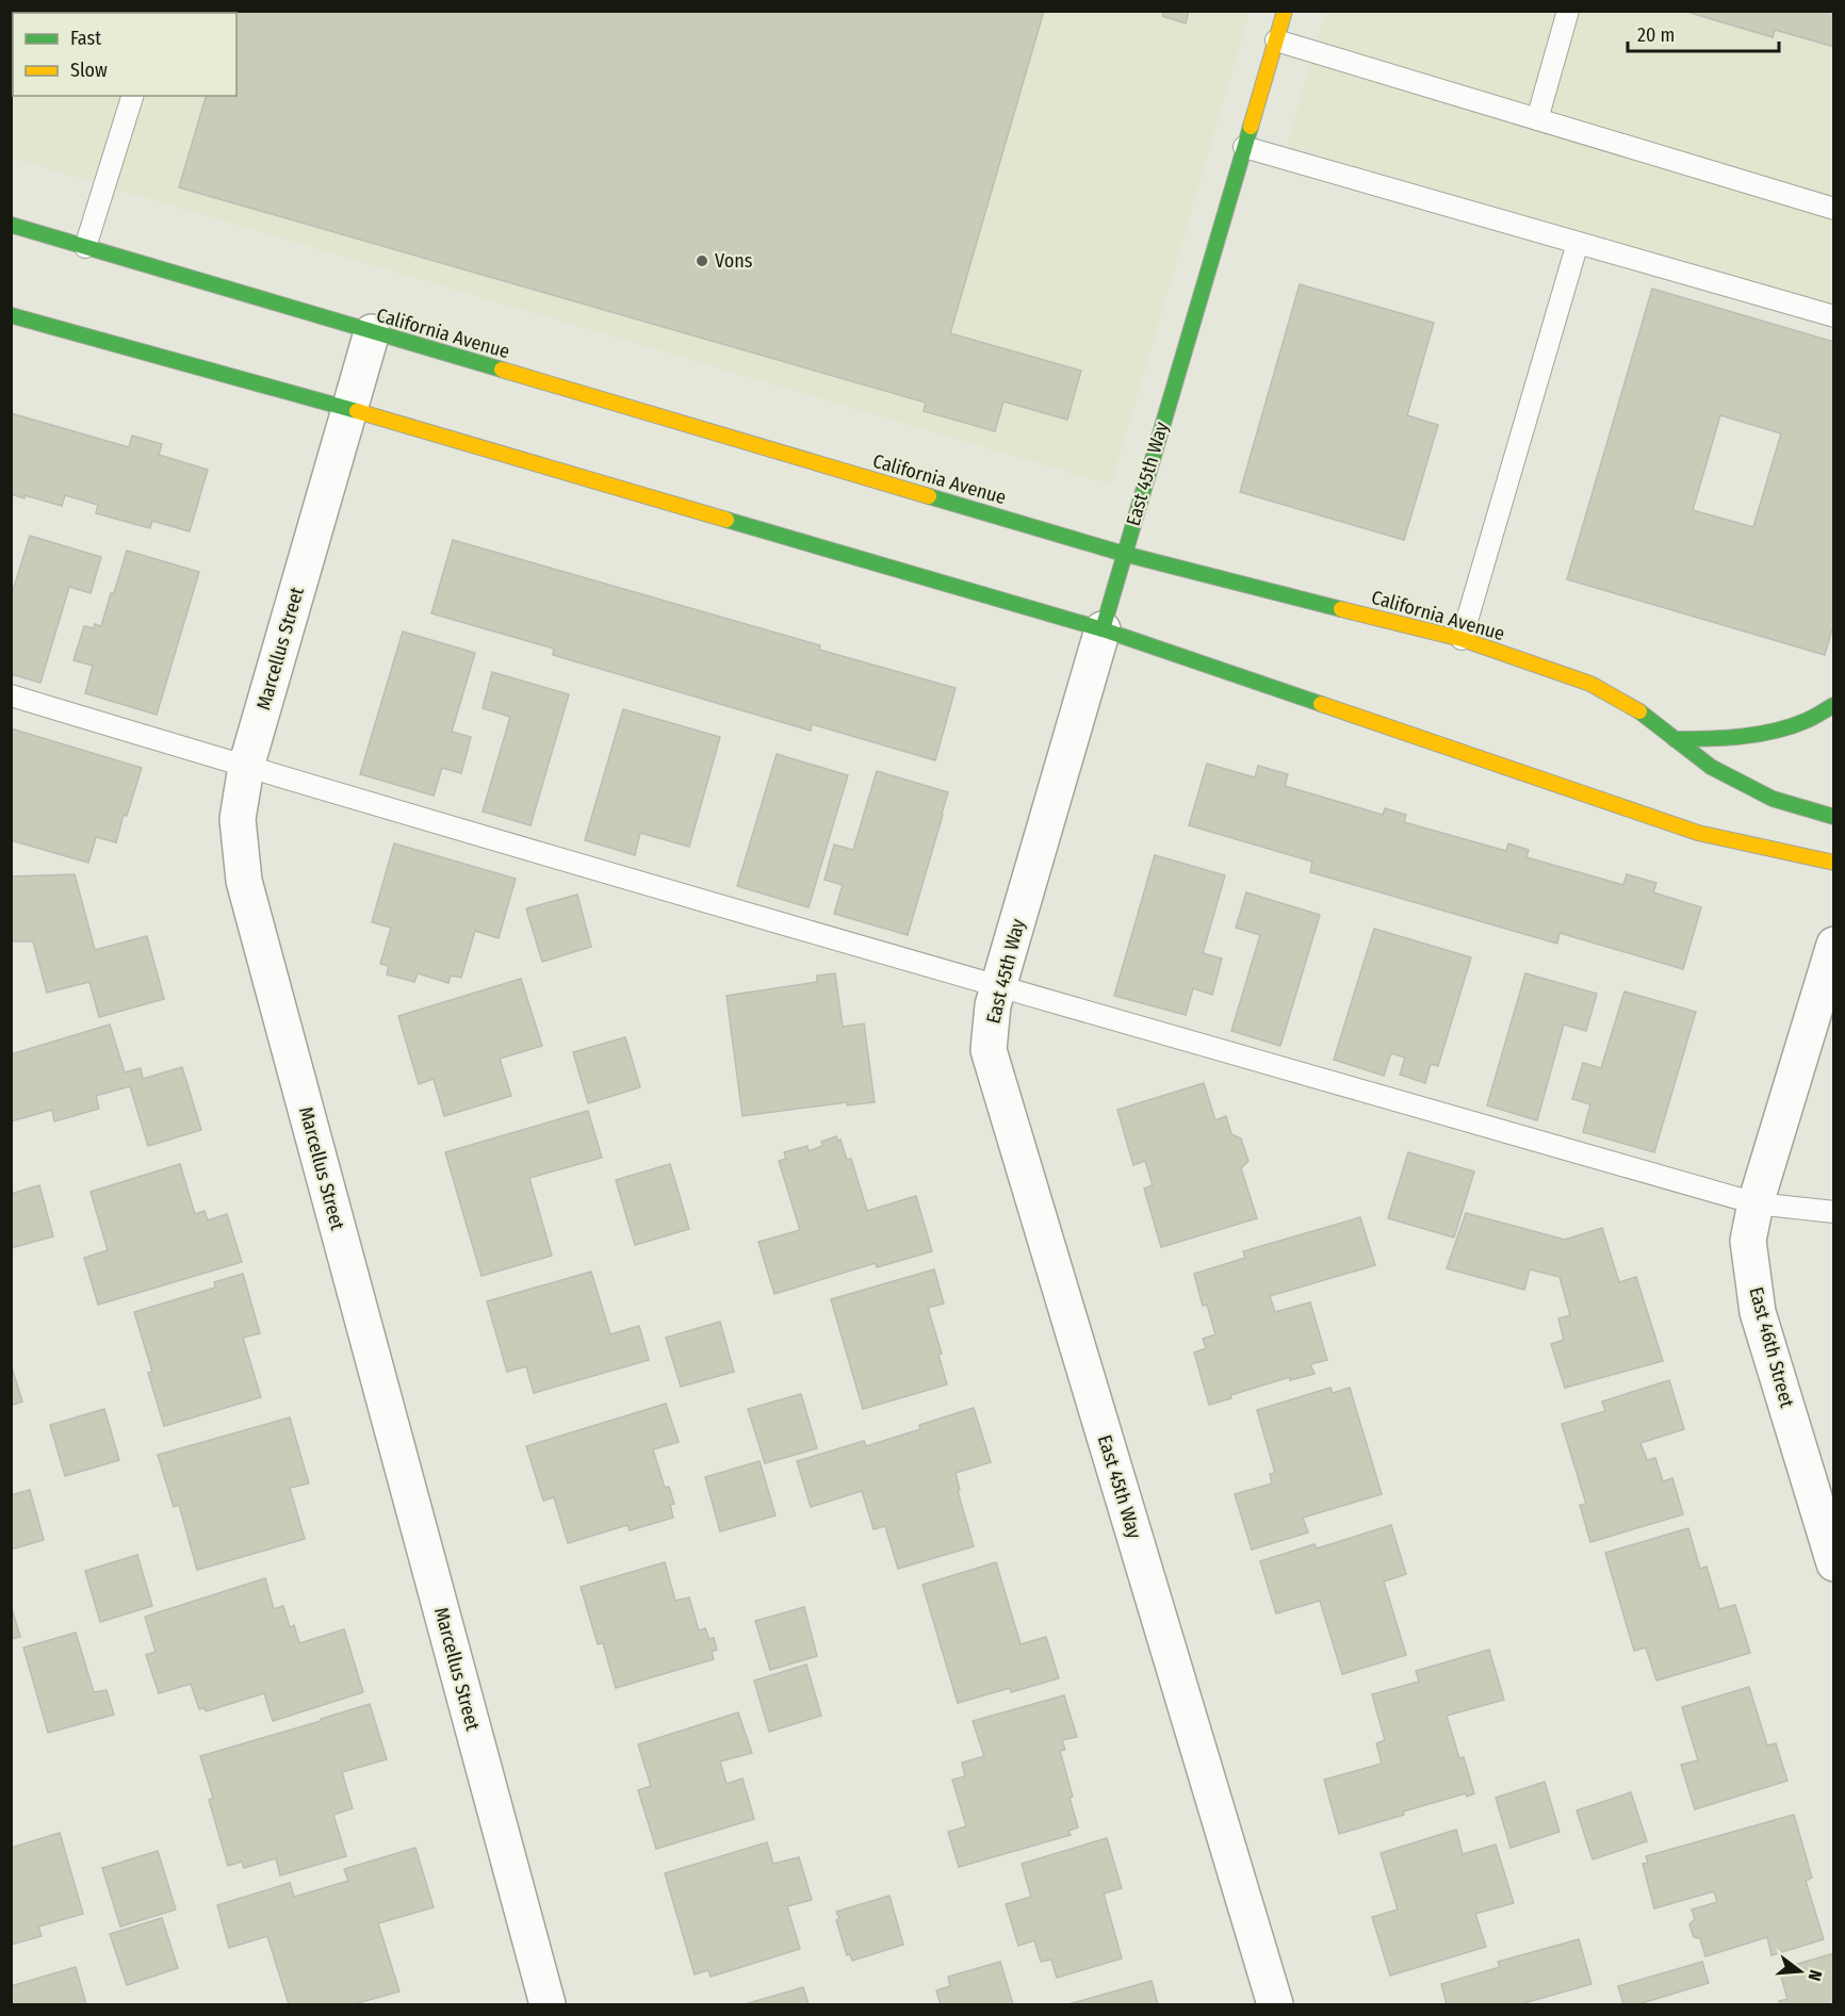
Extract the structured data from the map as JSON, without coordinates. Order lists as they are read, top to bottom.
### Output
{
  "streets": {
    "street": [
      "California Avenue",
      "East 45th Way",
      "Marcellus Street",
      "East 46th Street"
    ]
  },
  "crossings": [
    ["California Avenue", "East 45th Way"],
    ["California Avenue", "Marcellus Street"]
  ],
  "places": ["Vons"],
  "legend": ["Fast", "Slow"],
  "scale_bar": "20 m",
  "north": "right"
}
